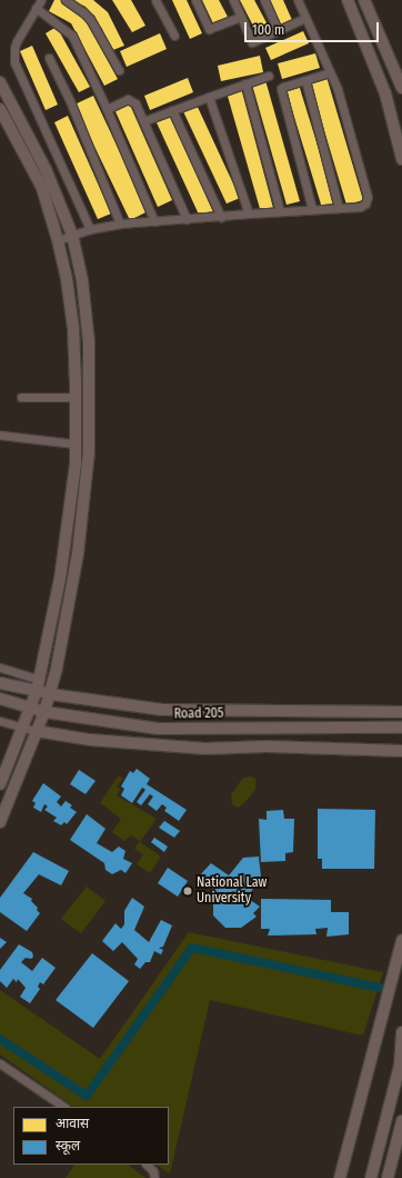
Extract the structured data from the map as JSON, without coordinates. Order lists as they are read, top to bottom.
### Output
{
  "streets": {
    "street": ["Road 205"]
  },
  "places": ["National Law University"],
  "legend": ["आवास", "स्कूल"],
  "scale_bar": "100 m"
}
